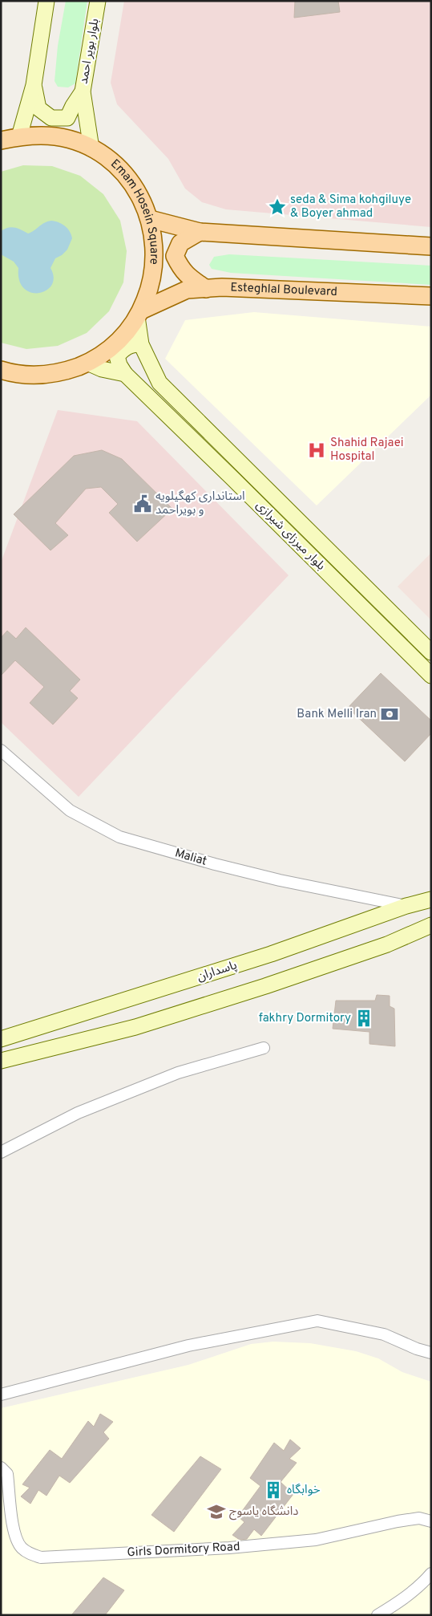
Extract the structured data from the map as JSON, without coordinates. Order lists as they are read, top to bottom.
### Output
{
  "streets": {
    "main road": [
      "بلوار بویر احمد",
      "Emam Hosein Square",
      "Esteghlal Boulevard",
      "بلوار میرزای شیرازی",
      "پاسداران"
    ],
    "street": ["Maliat", "Girls Dormitory Road"]
  },
  "crossings": [
    ["بلوار بویر احمد", "Emam Hosein Square"],
    ["Emam Hosein Square", "Esteghlal Boulevard"],
    ["Emam Hosein Square", "بلوار میرزای شیرازی"],
    ["Esteghlal Boulevard", "بلوار میرزای شیرازی"],
    ["Maliat", "پاسداران"]
  ],
  "places": {
    "place": ["seda & Sima kohgiluye & Boyer ahmad"],
    "hospital": ["Shahid Rajaei Hospital"],
    "public building": ["استانداری کهگیلویه و بویراحمد"],
    "bank": ["Bank Melli Iran"],
    "building": ["fakhry Dormitory", "خوابگاه"],
    "school or university": ["دانشگاه یاسوج"]
  }
}
